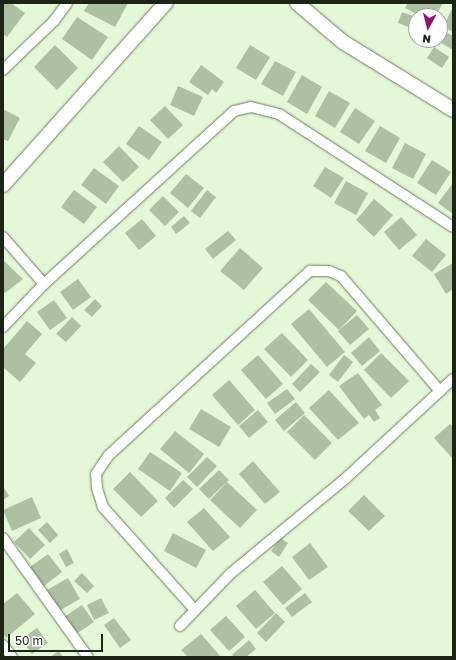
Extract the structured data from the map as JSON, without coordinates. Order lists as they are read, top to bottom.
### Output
{
  "scale_bar": "50 m",
  "north": "bottom"
}
